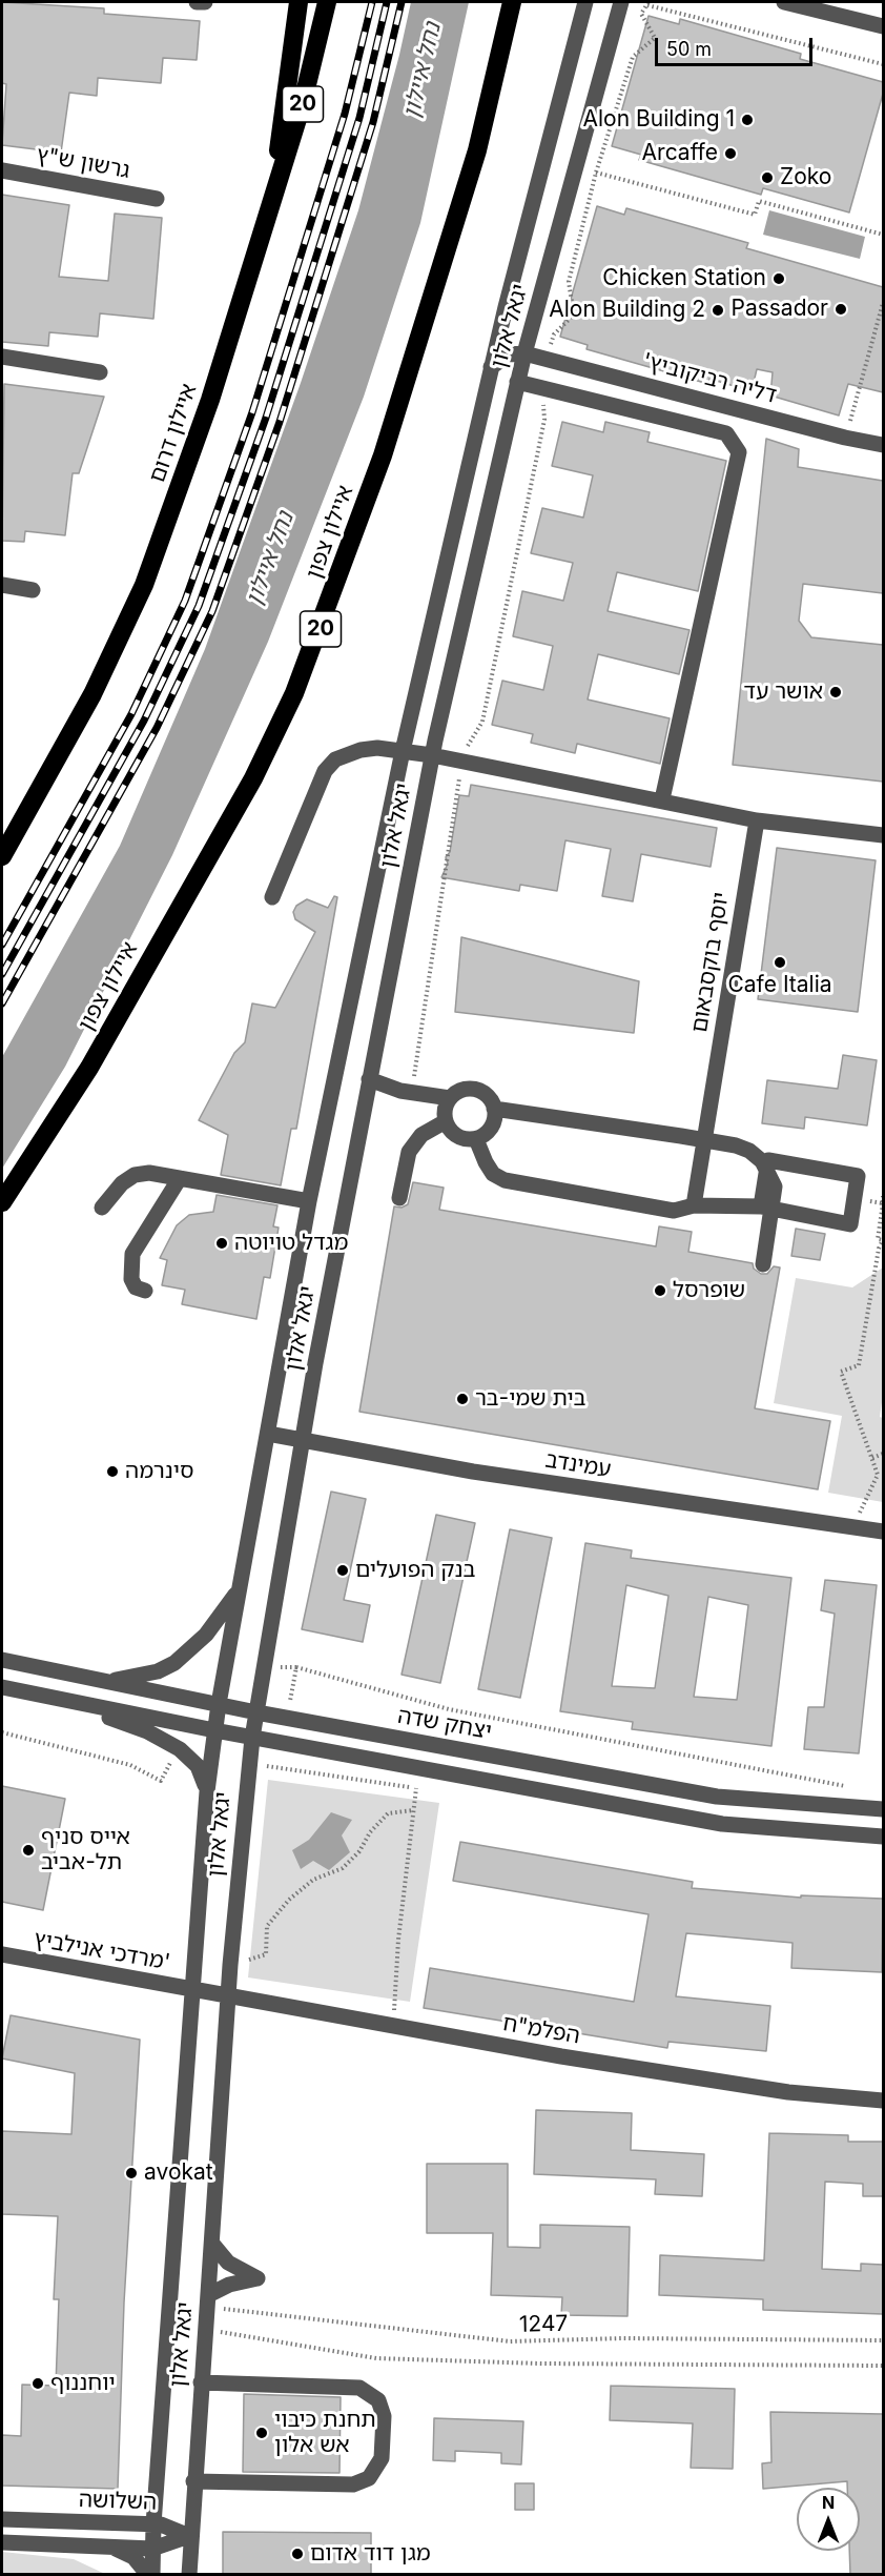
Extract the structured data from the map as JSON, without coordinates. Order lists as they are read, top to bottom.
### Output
{
  "streets": {
    "highway": ["20", "איילון דרום", "איילון צפון"],
    "street": [
      "גרשון ש\"ץ",
      "יגאל אלון",
      "'דליה רביקוביץ",
      "יוסף בוקסבאום",
      "עמינדב",
      "יצחק שדה",
      "מרדכי אנילביץ'",
      "הפלמ\"ח",
      "השלושה"
    ],
    "path": ["1247"]
  },
  "crossings": [
    ["יגאל אלון", "'דליה רביקוביץ"],
    ["יגאל אלון", "עמינדב"],
    ["יגאל אלון", "יצחק שדה"],
    ["יגאל אלון", "מרדכי אנילביץ'"],
    ["יגאל אלון", "הפלמ\"ח"],
    ["יגאל אלון", "1247"],
    ["יגאל אלון", "השלושה"],
    ["מרדכי אנילביץ'", "הפלמ\"ח"]
  ],
  "water": ["נחל איילון"],
  "places": [
    "Alon Building 1",
    "Arcaffe",
    "Zoko",
    "Chicken Station",
    "Passador",
    "Alon Building 2",
    "אושר עד",
    "Cafe Italia",
    "מגדל טויוטה",
    "שופרסל",
    "בית שמי-בר",
    "סינרמה",
    "בנק הפועלים",
    "אייס סניף תל-אביב",
    "avokat",
    "יוחננוף",
    "תחנת כיבוי אש אלון",
    "מגן דוד אדום"
  ],
  "scale_bar": "50 m",
  "north": "top"
}
